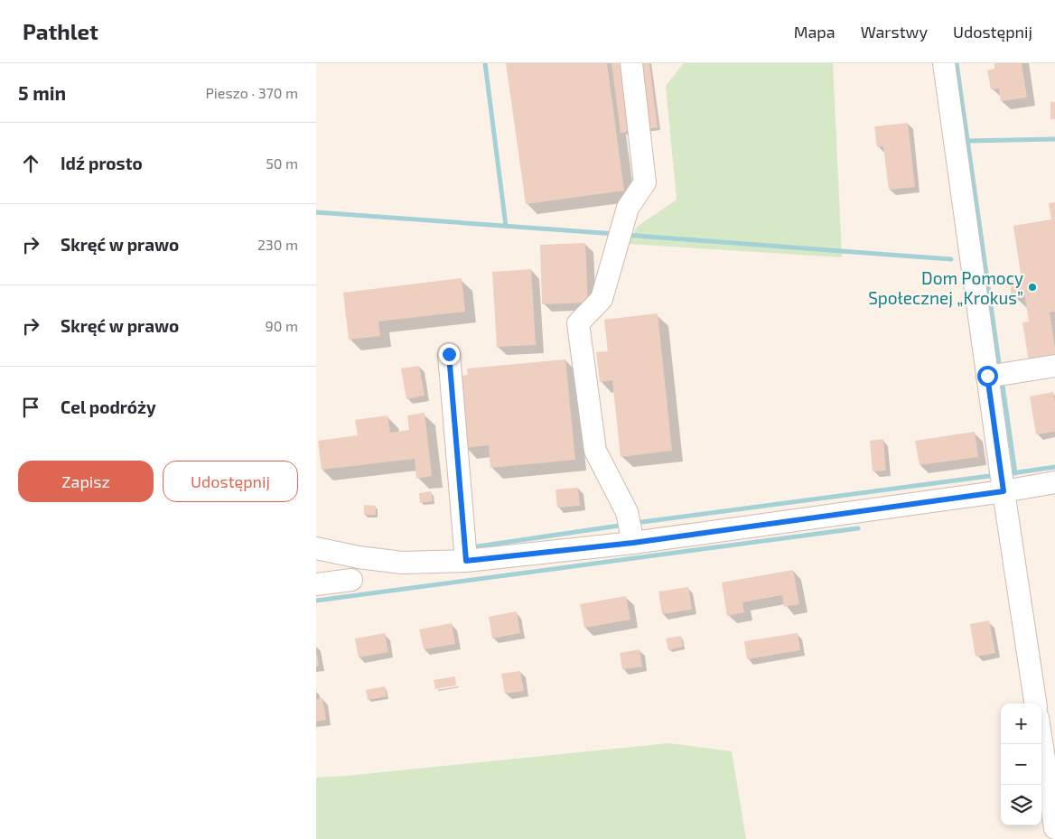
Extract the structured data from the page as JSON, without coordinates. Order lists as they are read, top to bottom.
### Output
{
  "places": ["Dom Pomocy Społecznej „Krokus”"],
  "page": {
    "header": "Pathlet",
    "nav": ["Mapa", "Warstwy", "Udostępnij"],
    "heading": ["5 min", "Pieszo · 370 m"],
    "list": [
      ["Idź prosto", "50 m"],
      ["Skręć w prawo", "230 m"],
      ["Skręć w prawo", "90 m"],
      "Cel podróży"
    ],
    "buttons": ["Zapisz", "Udostępnij"],
    "map_buttons": ["+", "−"]
  }
}
